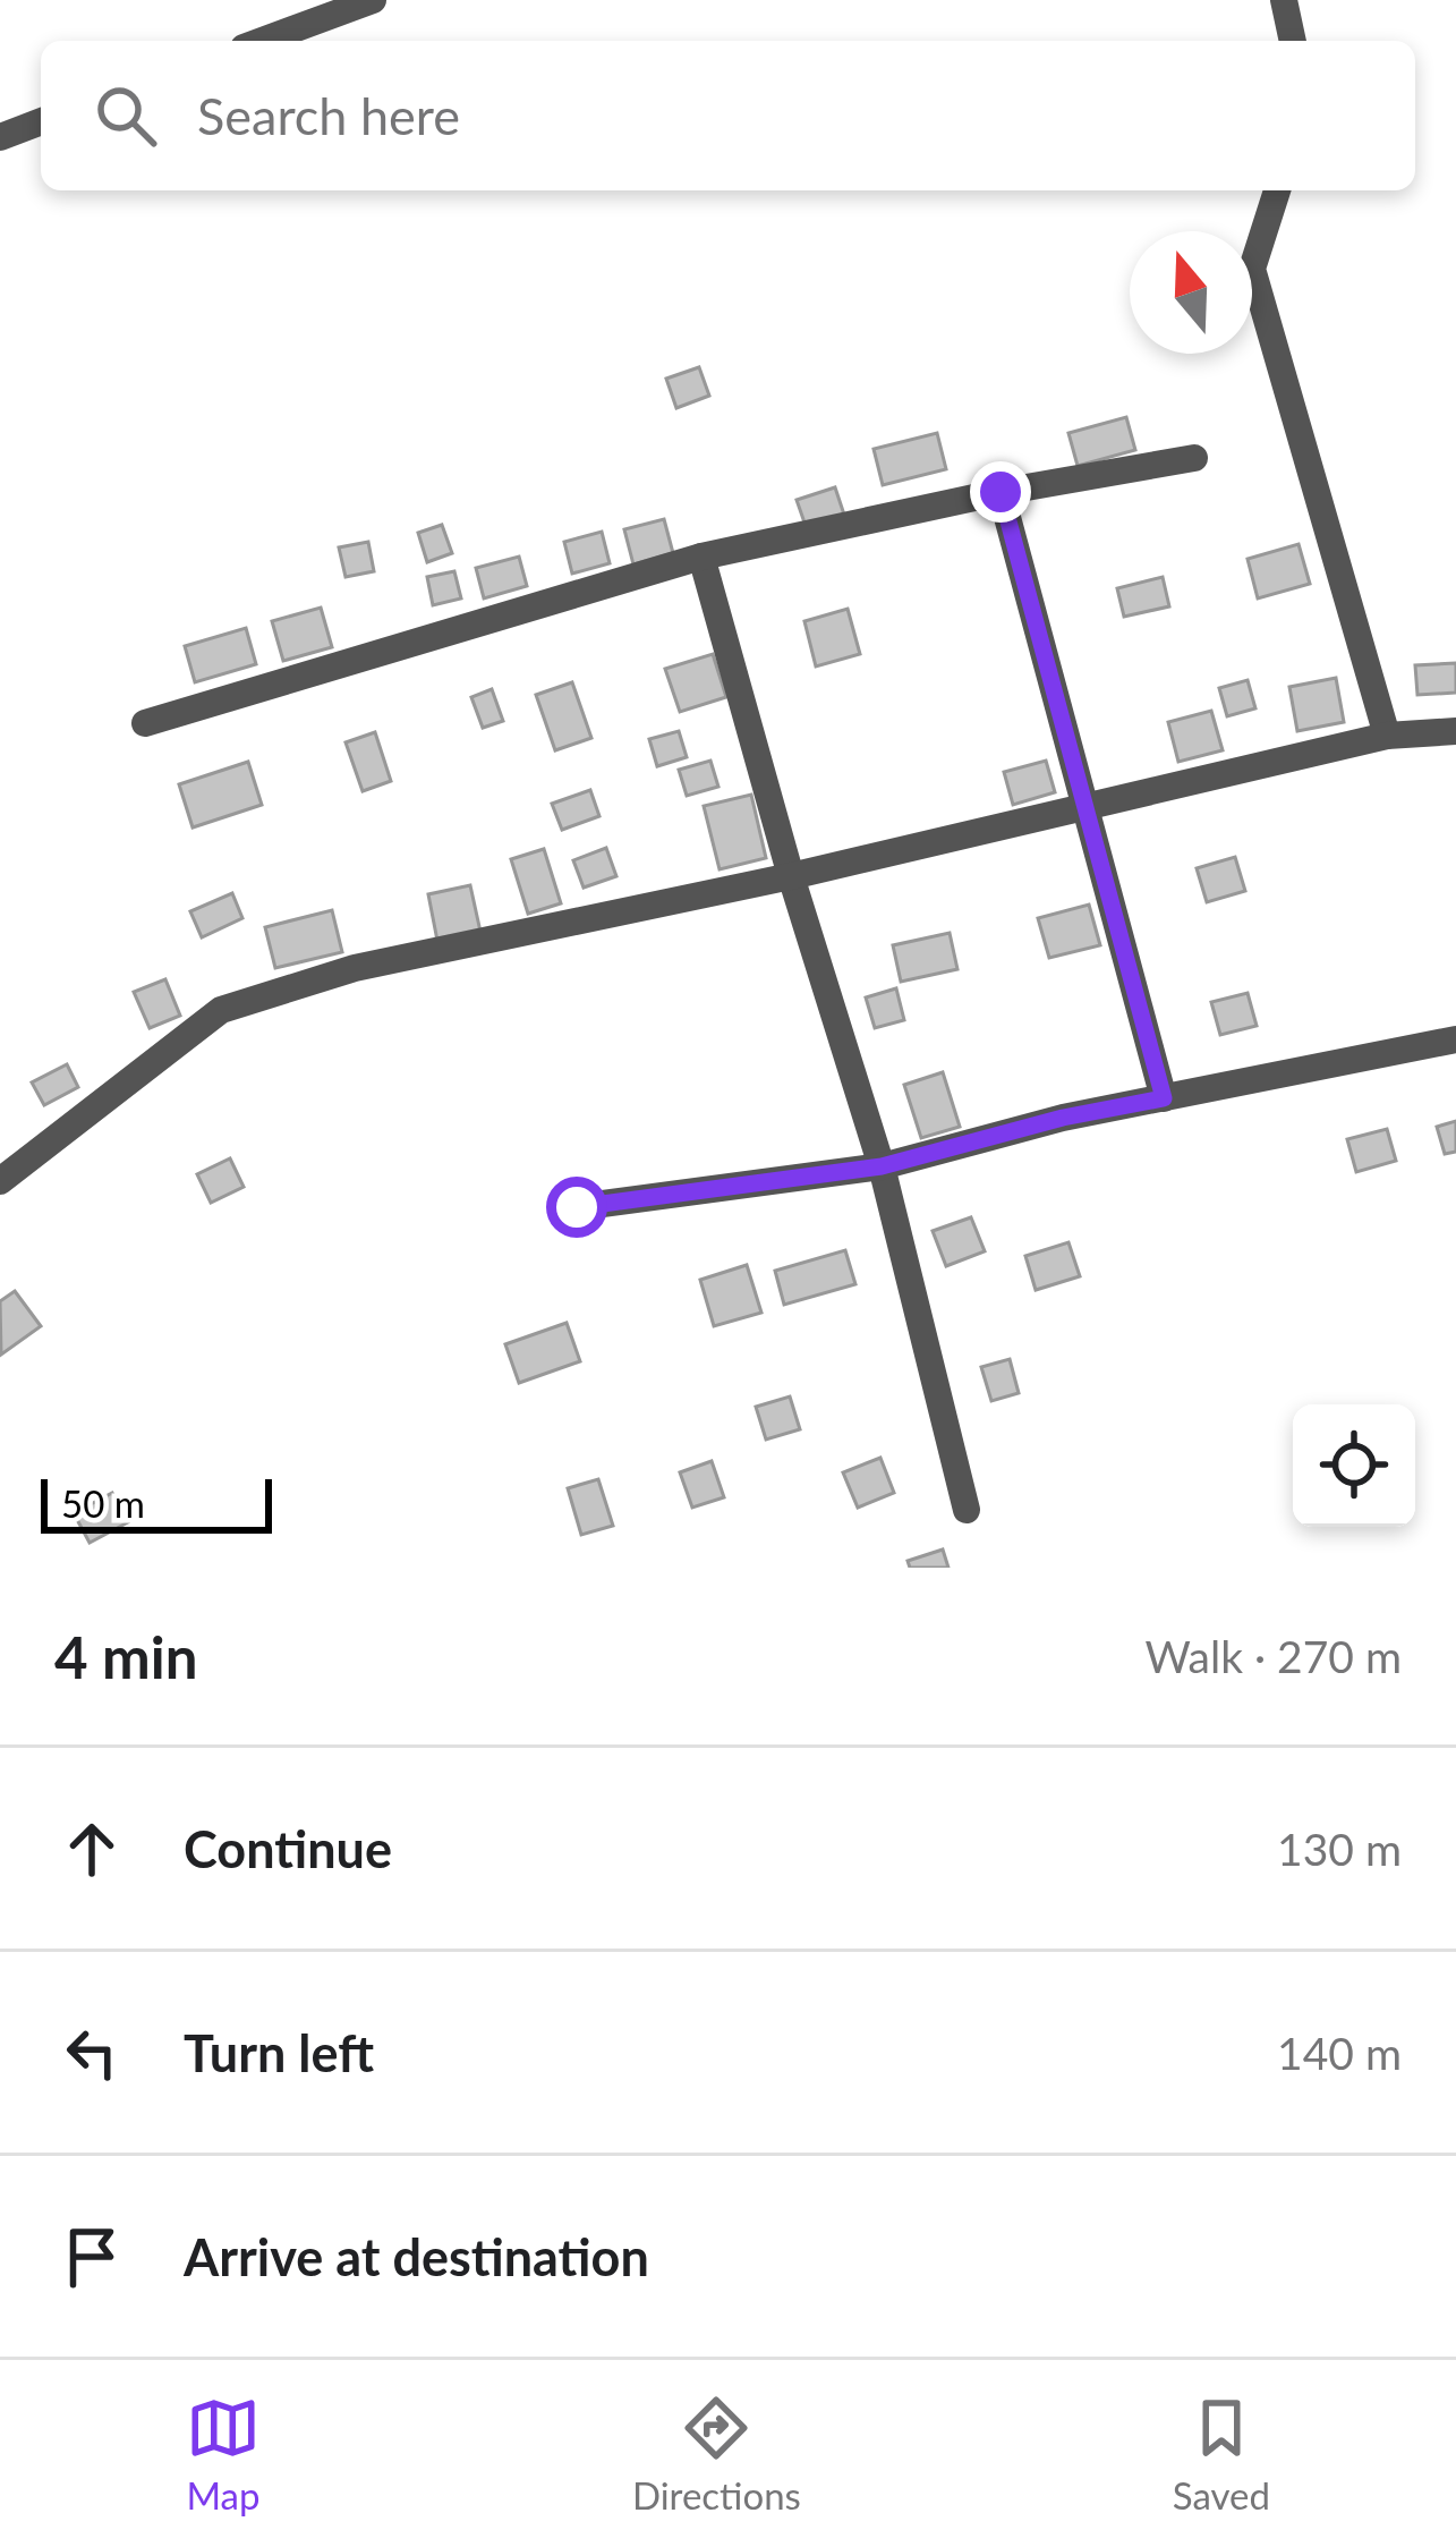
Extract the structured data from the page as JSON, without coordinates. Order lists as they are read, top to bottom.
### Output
{
  "scale_bar": "50 m",
  "north": "top",
  "page": {
    "search": "Search here",
    "scale": "50 m",
    "heading": ["4 min", "Walk · 270 m"],
    "list": [
      ["Continue", "130 m"],
      ["Turn left", "140 m"],
      "Arrive at destination"
    ],
    "nav": ["Map", "Directions", "Saved"]
  }
}
